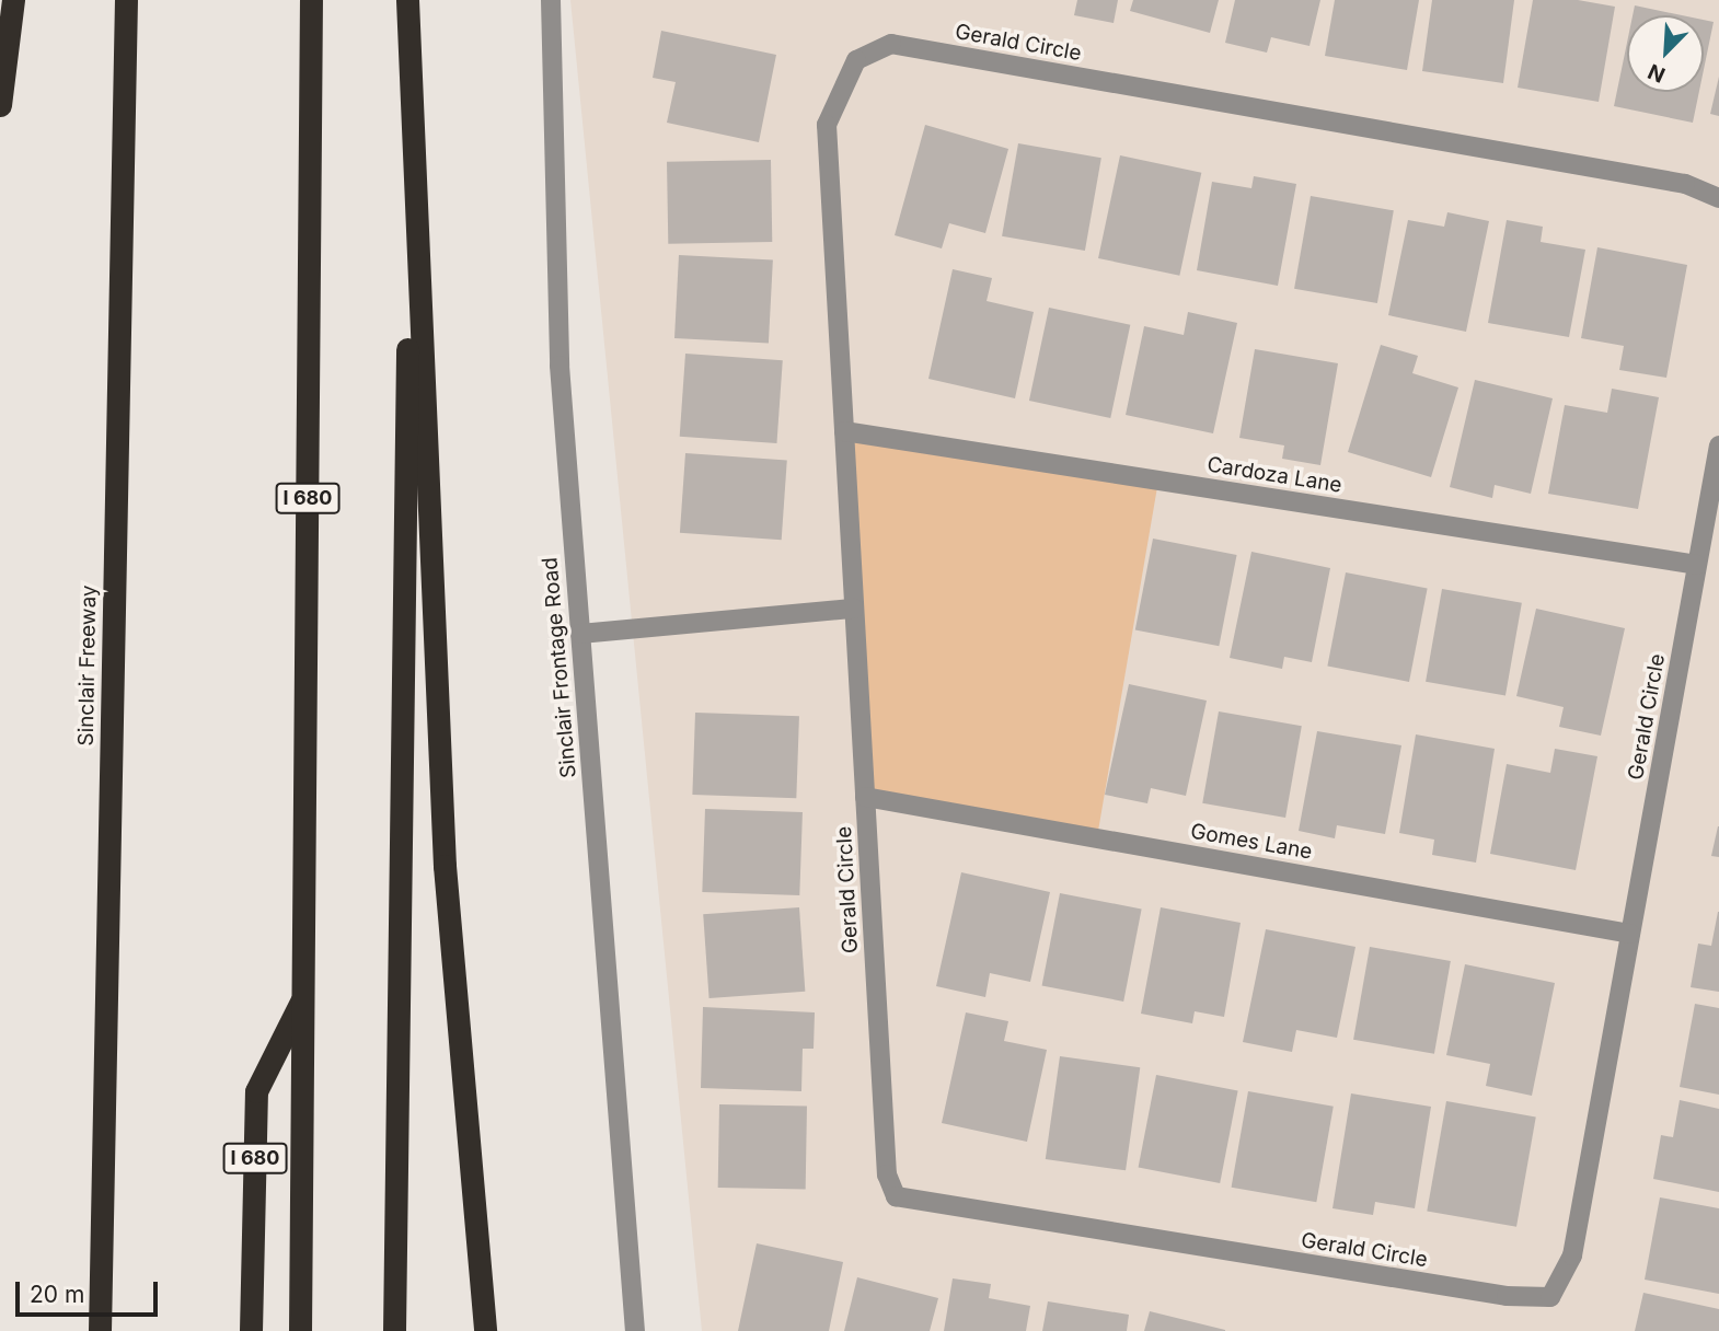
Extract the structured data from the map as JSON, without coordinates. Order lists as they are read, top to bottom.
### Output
{
  "streets": {
    "highway": ["I 680", "Sinclair Freeway"],
    "street": [
      "Gerald Circle",
      "Cardoza Lane",
      "Sinclair Frontage Road",
      "Gomes Lane"
    ]
  },
  "crossings": [
    ["Gerald Circle", "Cardoza Lane"],
    ["Gerald Circle", "Gomes Lane"]
  ],
  "scale_bar": "20 m",
  "north": "bottom left"
}
